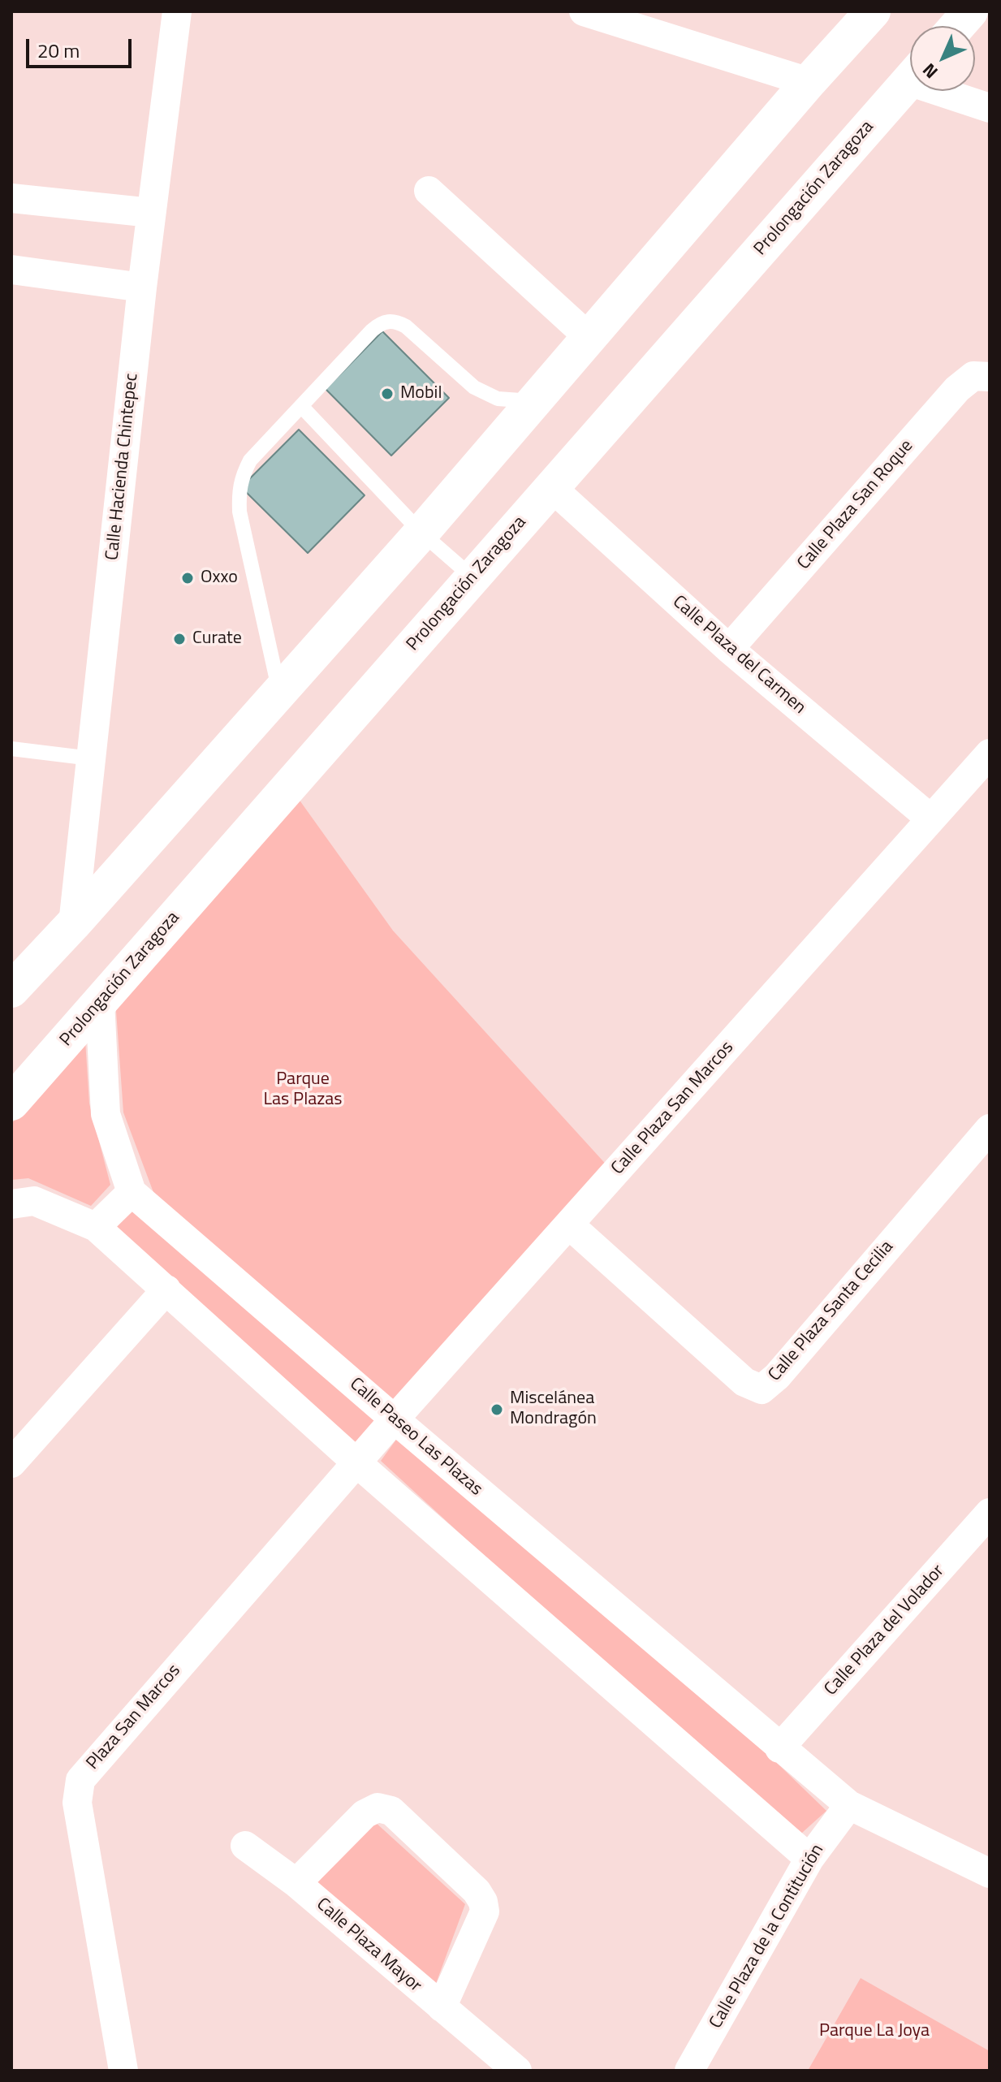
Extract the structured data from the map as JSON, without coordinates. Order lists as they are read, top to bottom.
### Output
{
  "streets": {
    "main road": ["Prolongación Zaragoza"],
    "street": [
      "Calle Hacienda Chintepec",
      "Calle Plaza San Roque",
      "Calle Plaza del Carmen",
      "Calle Plaza San Marcos",
      "Calle Plaza Santa Cecilia",
      "Calle Paseo Las Plazas",
      "Calle Plaza del Volador",
      "Plaza San Marcos",
      "Calle Plaza de la Contitución",
      "Calle Plaza Mayor"
    ]
  },
  "crossings": [
    ["Prolongación Zaragoza", "Calle Plaza del Carmen"],
    ["Calle Plaza San Roque", "Calle Plaza del Carmen"],
    ["Calle Plaza del Carmen", "Calle Plaza San Marcos"],
    ["Calle Plaza San Marcos", "Calle Plaza Santa Cecilia"],
    ["Calle Plaza San Marcos", "Calle Paseo Las Plazas"],
    ["Calle Plaza San Marcos", "Plaza San Marcos"],
    ["Calle Paseo Las Plazas", "Calle Plaza del Volador"],
    ["Calle Paseo Las Plazas", "Calle Plaza de la Contitución"]
  ],
  "parks": ["Parque Las Plazas", "Parque La Joya"],
  "places": [
    "Mobil",
    "Oxxo",
    "Curate",
    "Miscelánea Mondragón"
  ],
  "scale_bar": "20 m",
  "north": "bottom left"
}
